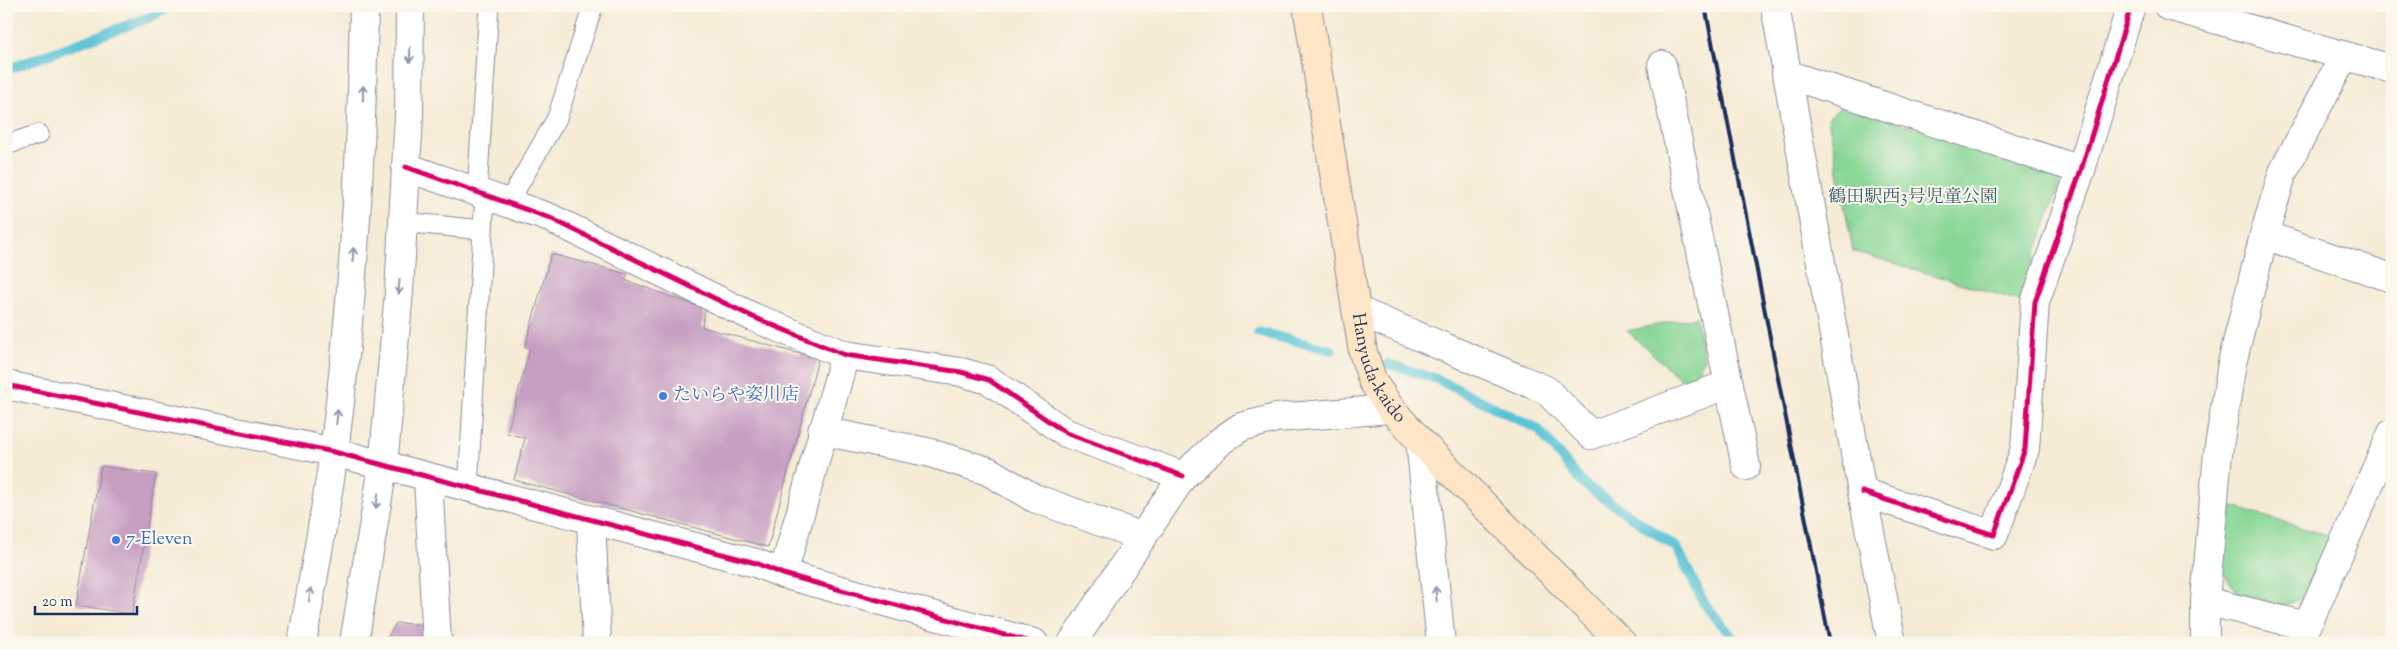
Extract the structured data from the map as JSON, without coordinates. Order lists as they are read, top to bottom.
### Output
{
  "streets": {
    "main road": ["Hanyuda-kaido"]
  },
  "parks": ["鶴田駅西3号児童公園"],
  "places": ["たいらや姿川店", "7-Eleven"],
  "scale_bar": "20 m"
}
